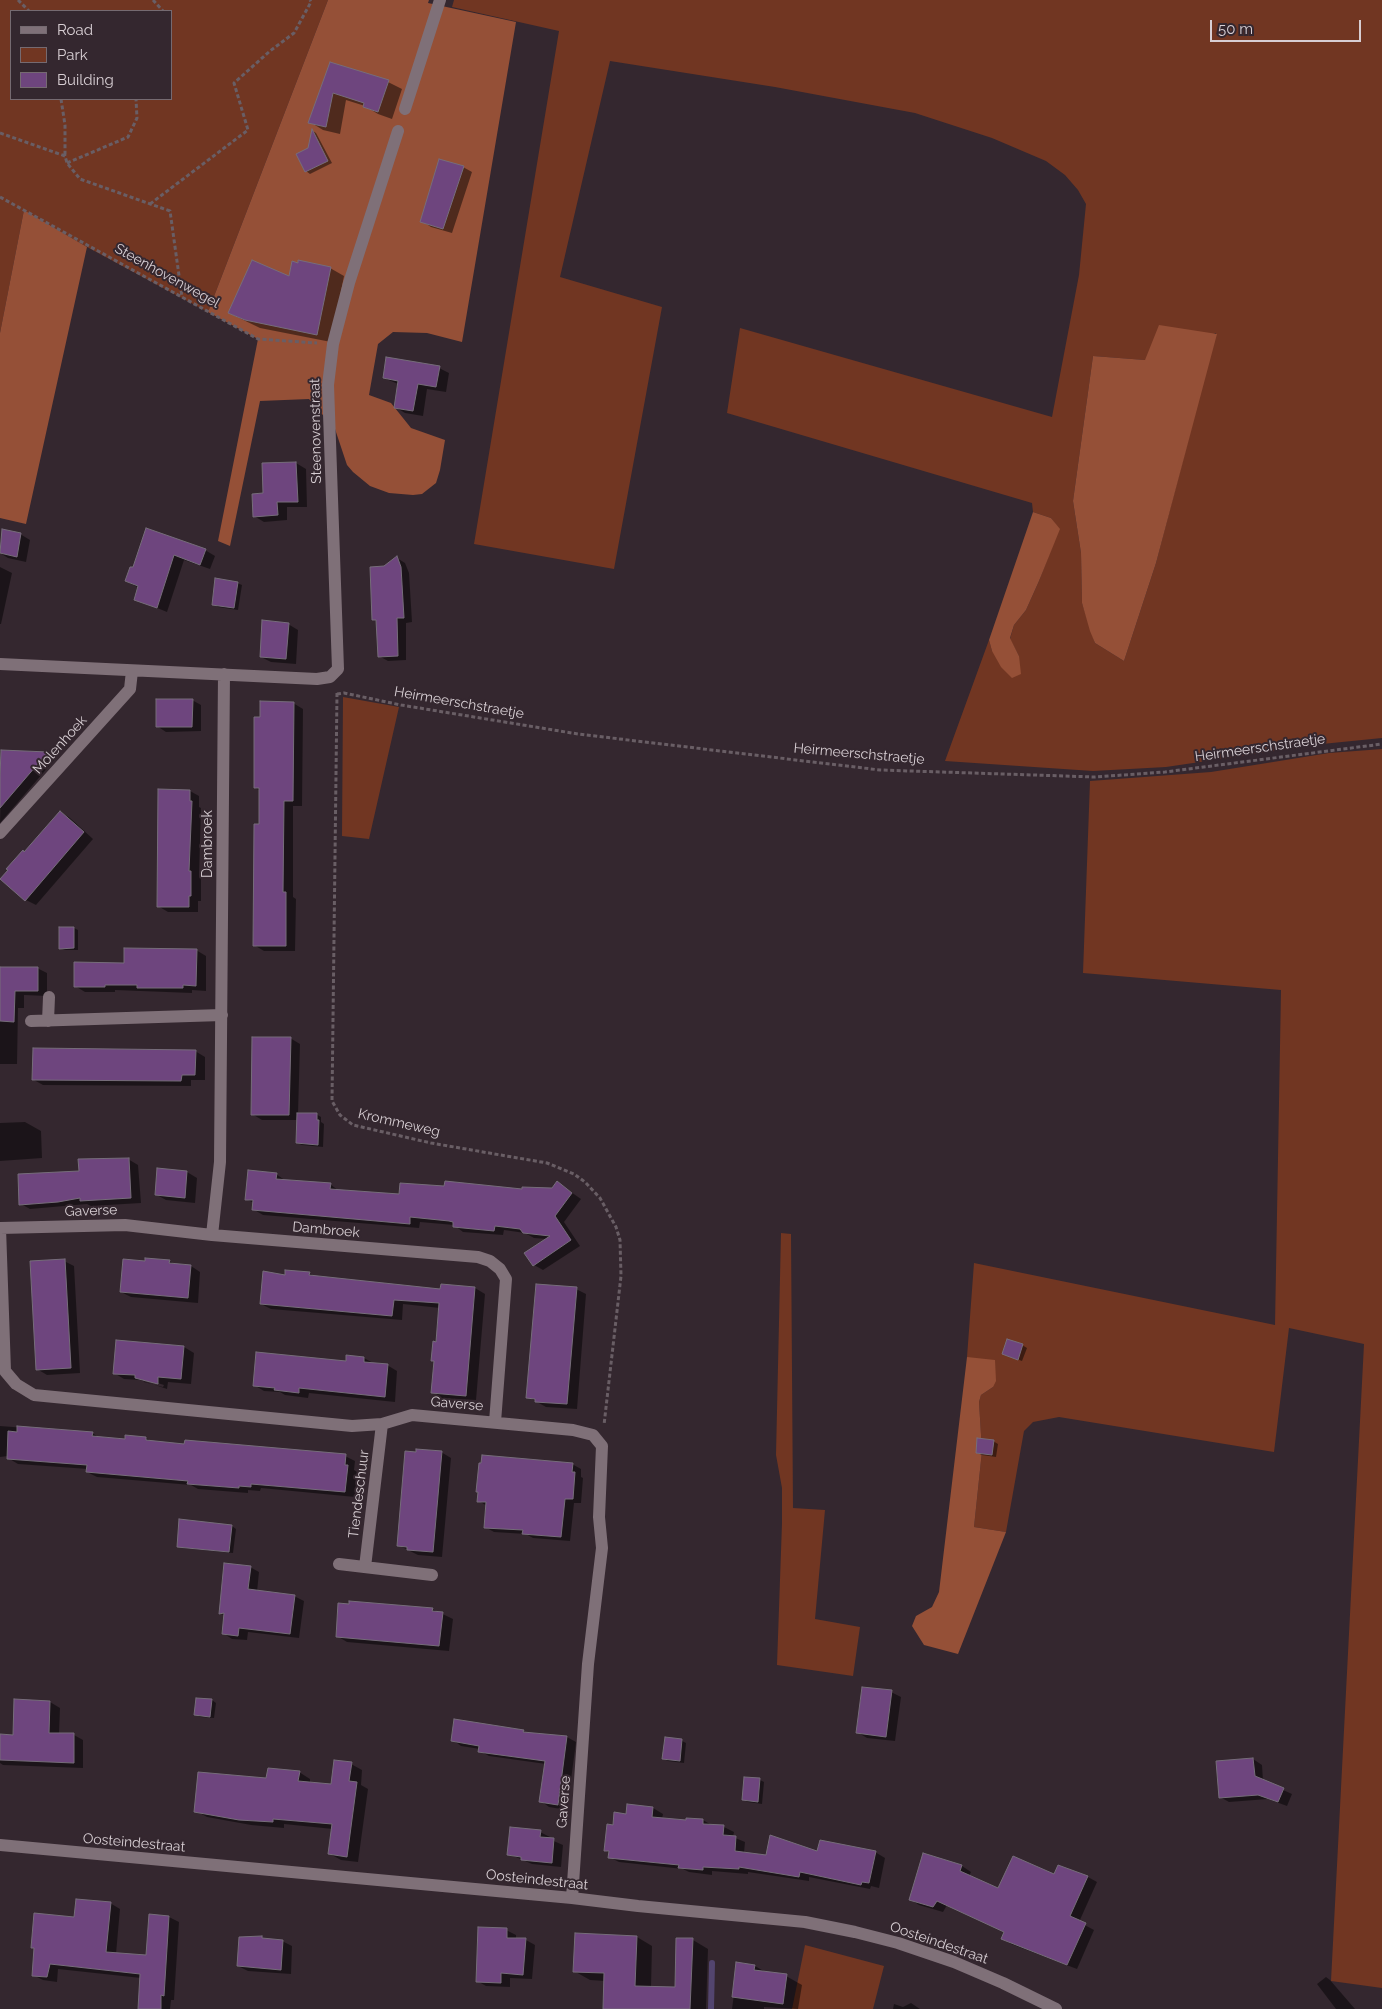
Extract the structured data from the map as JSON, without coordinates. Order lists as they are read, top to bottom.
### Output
{
  "streets": {
    "street": [
      "Steenovenstraat",
      "Molenhoek",
      "Dambroek",
      "Gaverse",
      "Tiendeschuur",
      "Oosteindestraat"
    ],
    "path": ["Steenhovenwegel", "Heirmeerschstraetje", "Krommeweg"]
  },
  "crossings": [
    ["Steenhovenwegel", "Steenovenstraat"],
    ["Steenovenstraat", "Krommeweg"],
    ["Heirmeerschstraetje", "Krommeweg"],
    ["Dambroek", "Gaverse"],
    ["Krommeweg", "Gaverse"],
    ["Gaverse", "Tiendeschuur"],
    ["Gaverse", "Oosteindestraat"]
  ],
  "legend": ["Road", "Park", "Building"],
  "scale_bar": "50 m"
}
